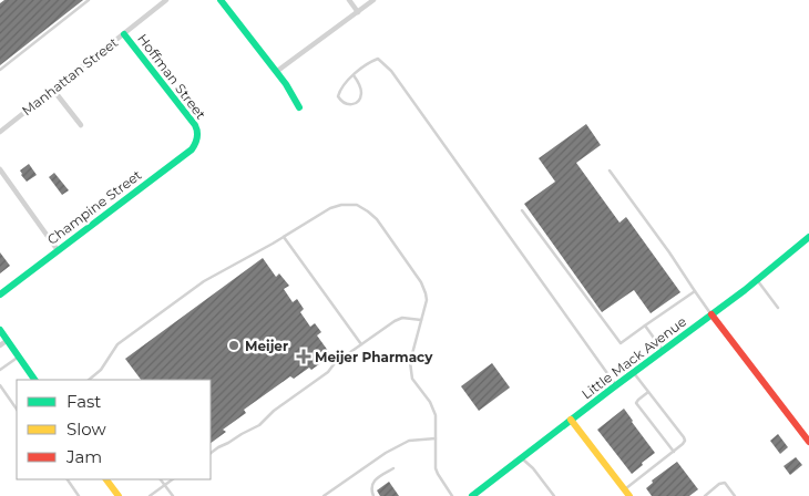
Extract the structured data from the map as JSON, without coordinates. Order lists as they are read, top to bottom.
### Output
{
  "streets": {
    "street": [
      "Manhattan Street",
      "Hoffman Street",
      "Champine Street",
      "Little Mack Avenue"
    ]
  },
  "crossings": [
    ["Manhattan Street", "Hoffman Street"],
    ["Hoffman Street", "Champine Street"]
  ],
  "places": {
    "other": ["Meijer"],
    "health": ["Meijer Pharmacy"]
  },
  "legend": ["Fast", "Slow", "Jam"]
}
